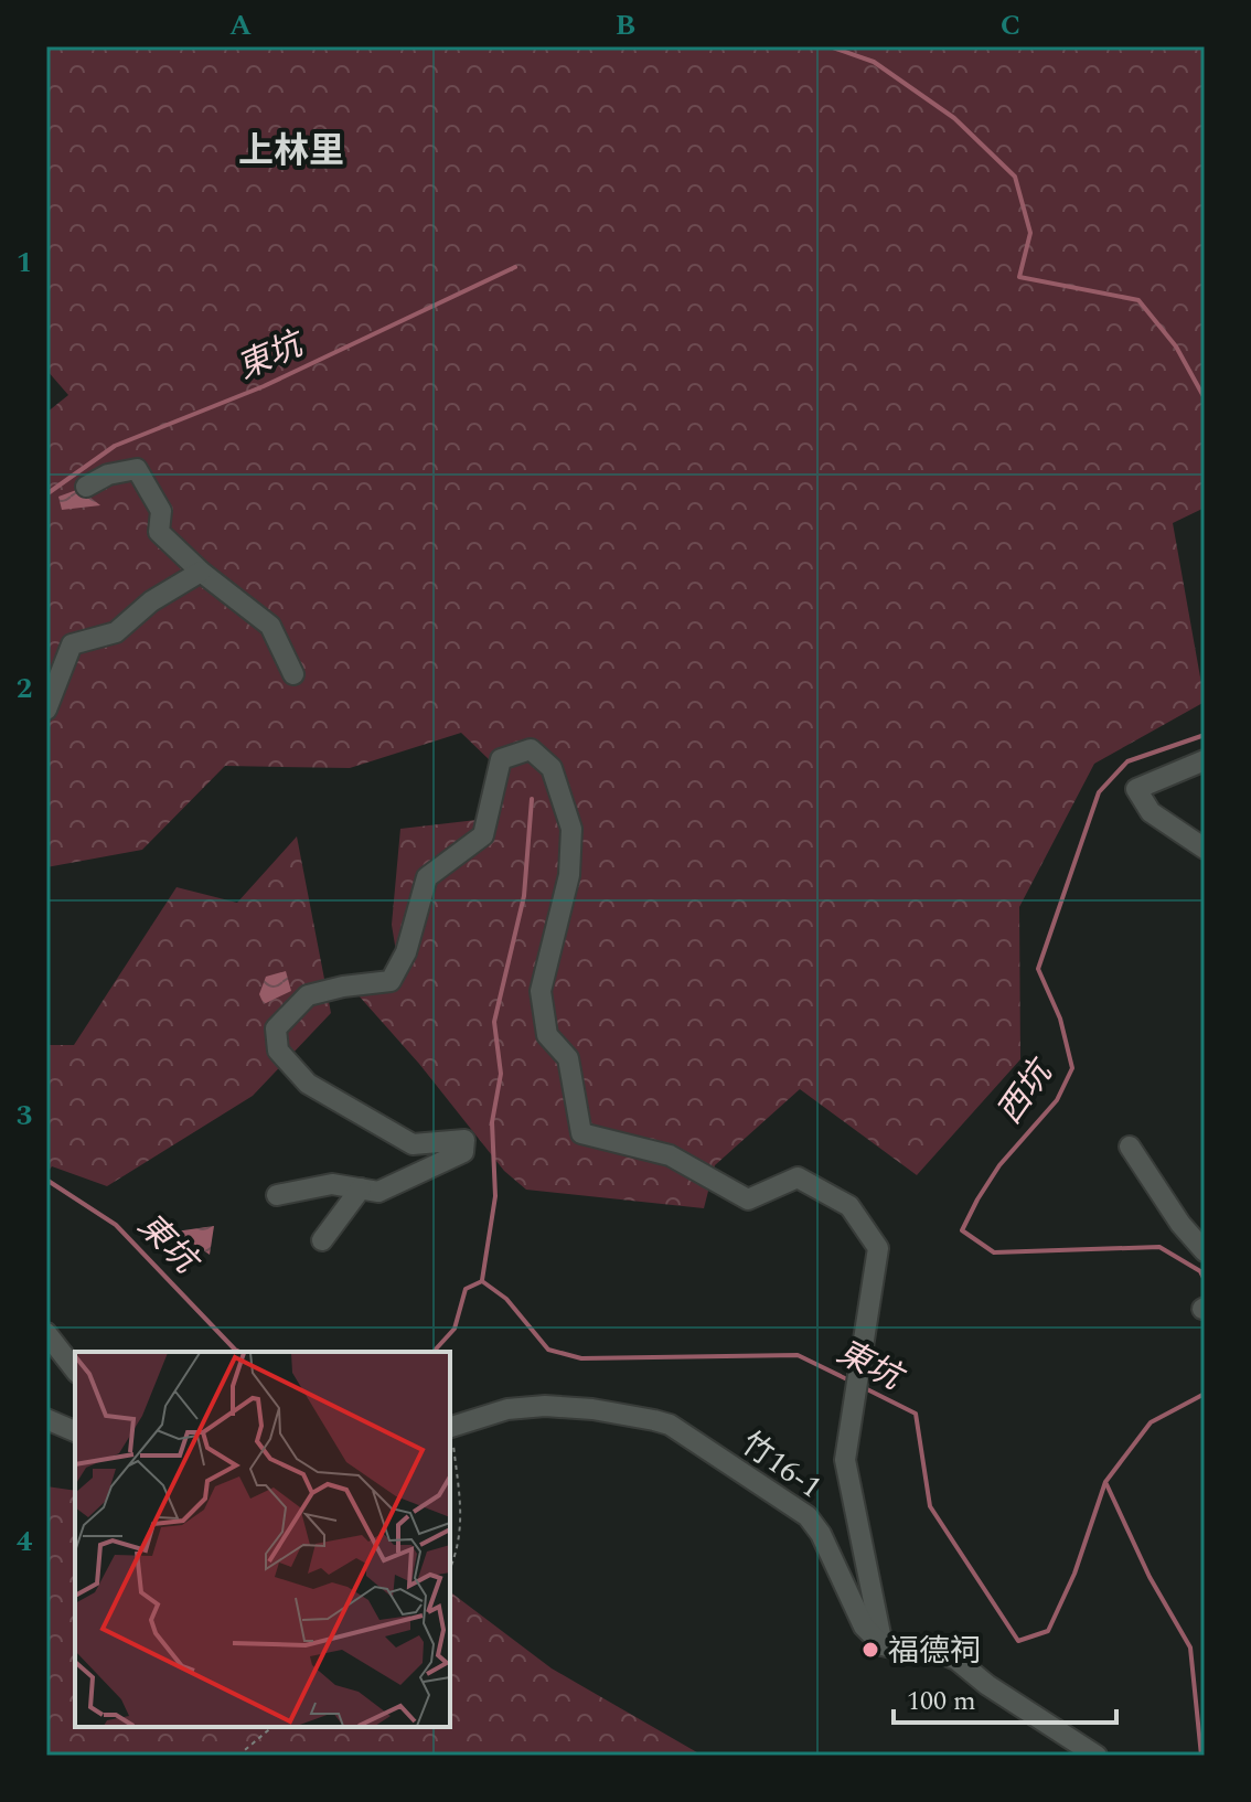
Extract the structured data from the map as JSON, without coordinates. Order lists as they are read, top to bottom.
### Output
{
  "streets": {
    "street": ["竹16-1"]
  },
  "districts": ["上林里"],
  "water": ["東坑", "西坑"],
  "places": ["福德祠"],
  "scale_bar": "100 m",
  "grid": {
    "columns": ["A", "B", "C"],
    "rows": [
      "1",
      "2",
      "3",
      "4"
    ]
  }
}
